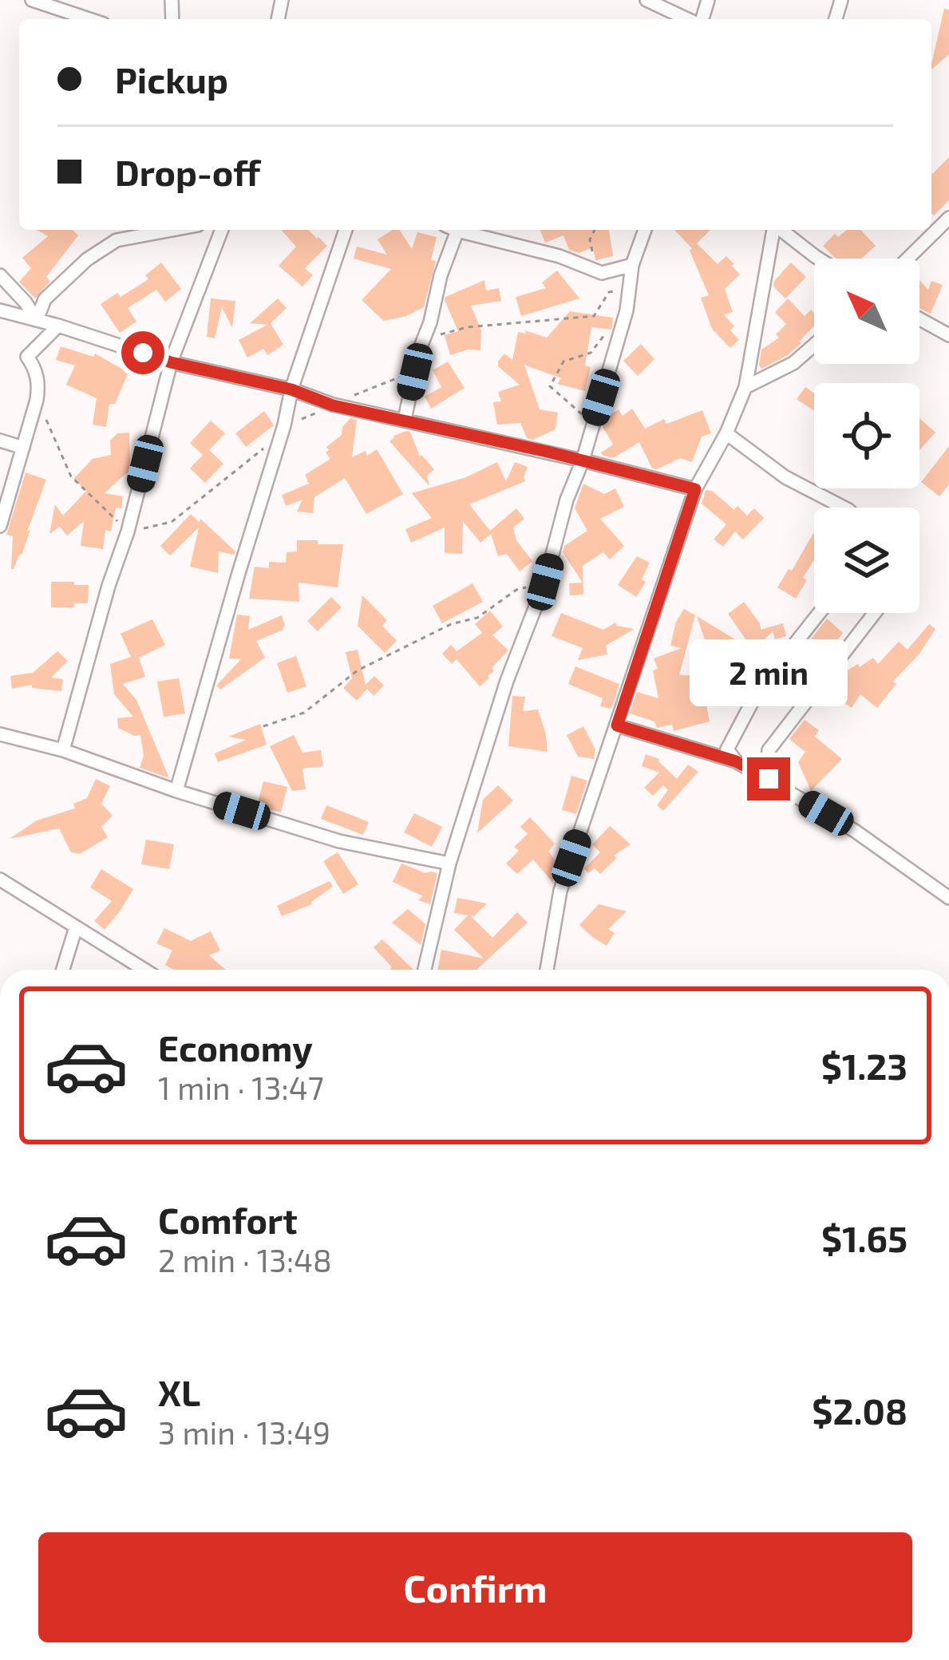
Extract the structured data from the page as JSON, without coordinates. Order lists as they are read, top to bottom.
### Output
{
  "north": "top left",
  "page": {
    "banner": ["Pickup", "Drop-off"],
    "bubble": "2 min",
    "list": [
      {
        "name": "Economy",
        "note": "1 min · 13:47",
        "value": "$1.23"
      },
      {
        "name": "Comfort",
        "note": "2 min · 13:48",
        "value": "$1.65"
      },
      {
        "name": "XL",
        "note": "3 min · 13:49",
        "value": "$2.08"
      }
    ],
    "buttons": "Confirm"
  }
}
